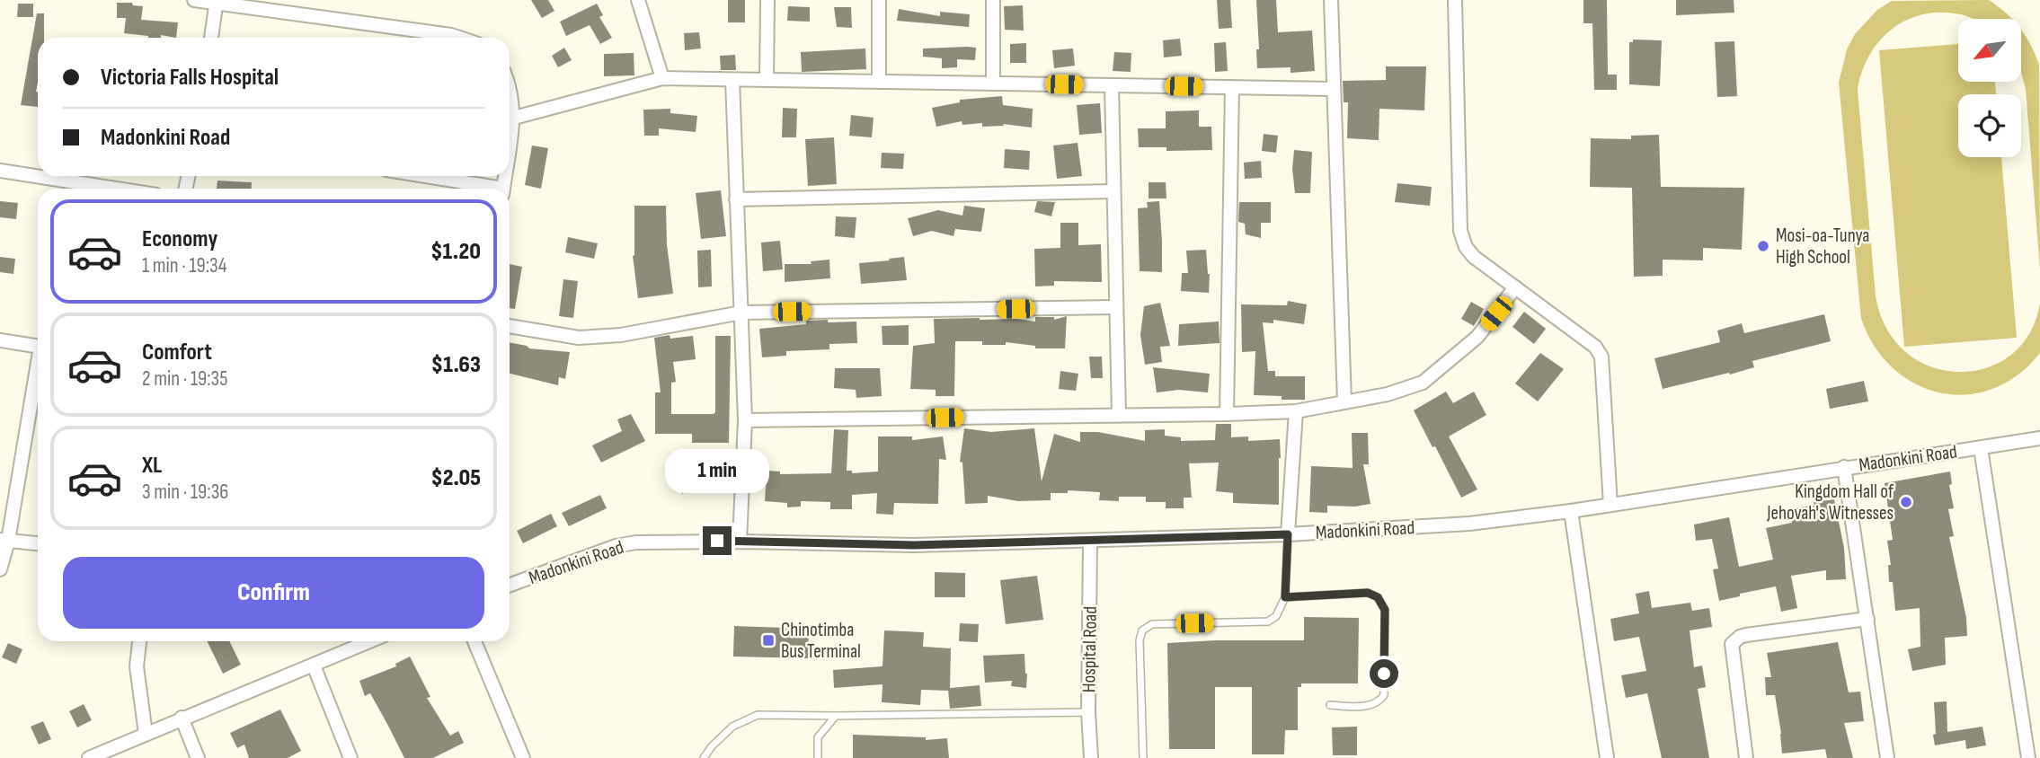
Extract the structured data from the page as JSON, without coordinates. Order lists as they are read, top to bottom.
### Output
{
  "streets": {
    "street": ["Madonkini Road", "Hospital Road"]
  },
  "crossings": [
    ["Madonkini Road", "Hospital Road"]
  ],
  "places": {
    "other": ["Mosi-oa-Tunya High School", "Kingdom Hall of Jehovah's Witnesses"],
    "transit": ["Chinotimba Bus Terminal"]
  },
  "north": "bottom left",
  "page": {
    "banner": ["Victoria Falls Hospital", "Madonkini Road"],
    "list": [
      {
        "name": "Economy",
        "note": "1 min · 19:34",
        "value": "$1.20"
      },
      {
        "name": "Comfort",
        "note": "2 min · 19:35",
        "value": "$1.63"
      },
      {
        "name": "XL",
        "note": "3 min · 19:36",
        "value": "$2.05"
      }
    ],
    "bubble": "1 min",
    "buttons": "Confirm"
  }
}
